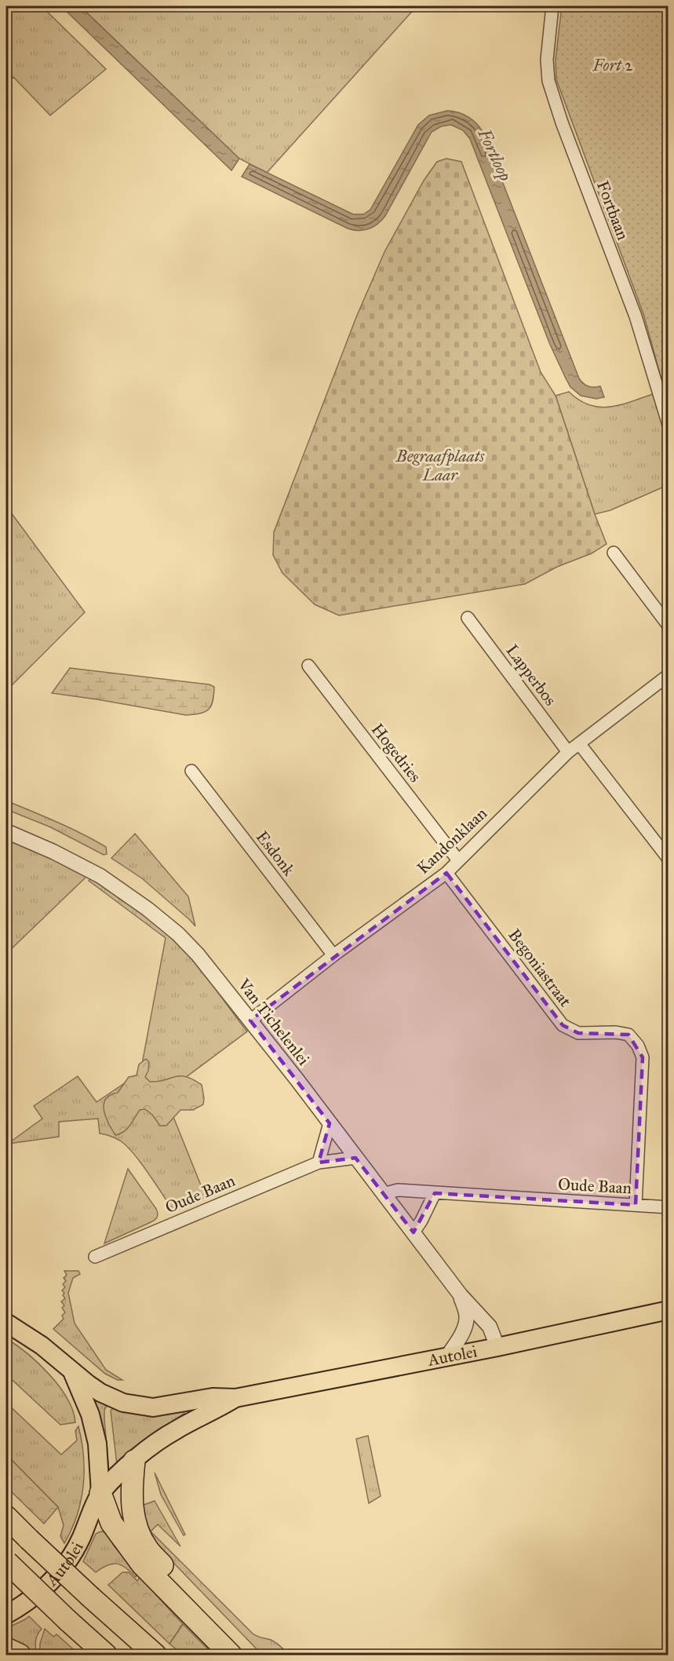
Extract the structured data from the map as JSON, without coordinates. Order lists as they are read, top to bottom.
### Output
{
  "streets": {
    "main road": ["Autolei"],
    "street": [
      "Fortbaan",
      "Lapperbos",
      "Hogedries",
      "Kandonklaan",
      "Esdonk",
      "Begoniastraat",
      "Van Tichelenlei",
      "Oude Baan"
    ]
  },
  "crossings": [
    ["Lapperbos", "Kandonklaan"],
    ["Hogedries", "Kandonklaan"],
    ["Kandonklaan", "Esdonk"],
    ["Kandonklaan", "Begoniastraat"],
    ["Kandonklaan", "Van Tichelenlei"],
    ["Begoniastraat", "Oude Baan"],
    ["Van Tichelenlei", "Oude Baan"],
    ["Van Tichelenlei", "Autolei"]
  ],
  "water": ["Fortloop"],
  "parks": ["Fort 2", "Begraafplaats Laar"]
}
